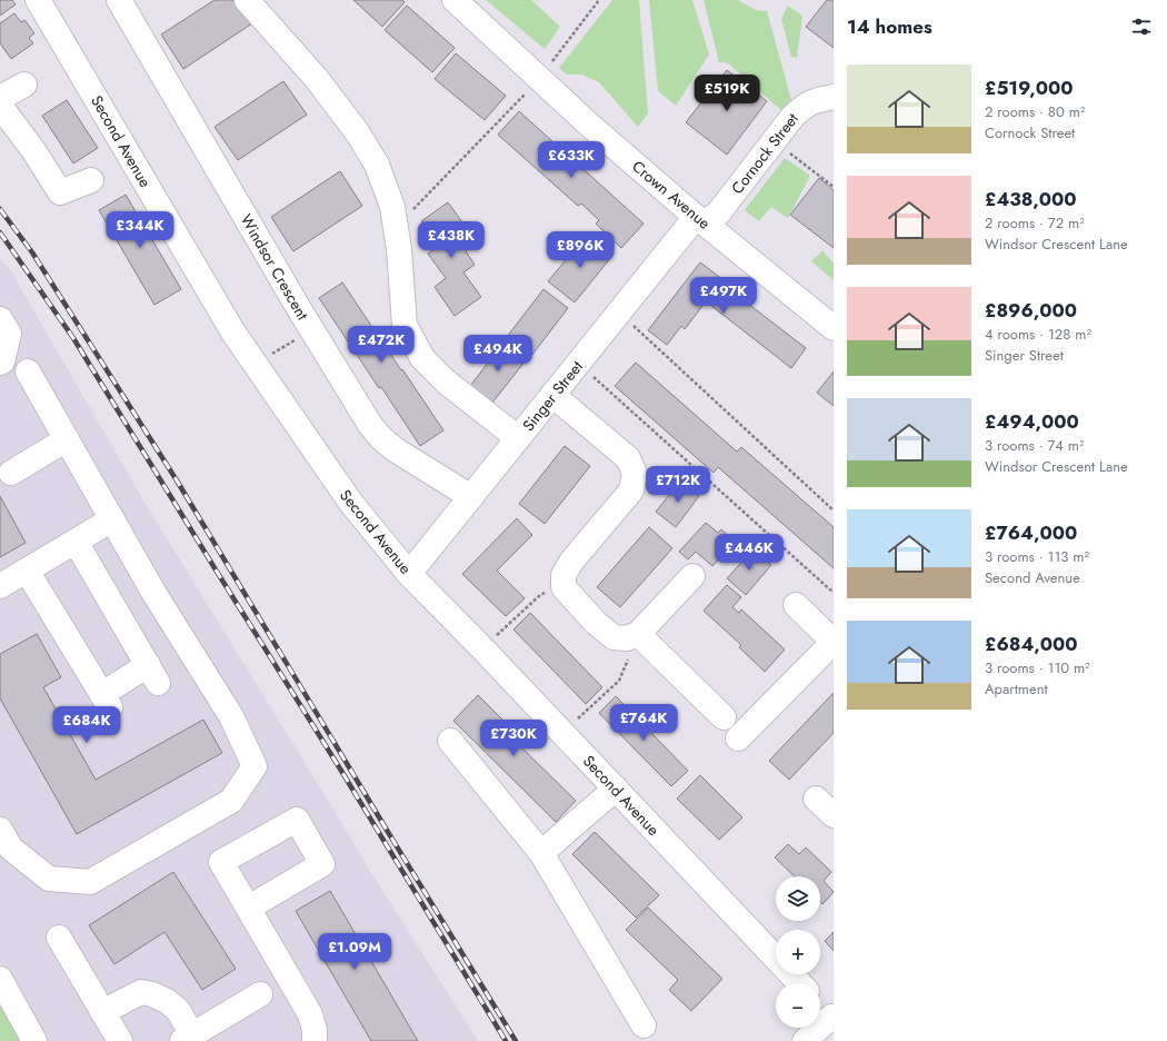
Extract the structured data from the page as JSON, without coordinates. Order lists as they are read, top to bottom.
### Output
{
  "streets": {
    "street": [
      "Second Avenue",
      "Cornock Street",
      "Crown Avenue",
      "Windsor Crescent",
      "Singer Street"
    ]
  },
  "crossings": [
    ["Second Avenue", "Singer Street"],
    ["Cornock Street", "Crown Avenue"],
    ["Cornock Street", "Singer Street"],
    ["Crown Avenue", "Singer Street"],
    ["Windsor Crescent", "Singer Street"]
  ],
  "page": {
    "heading": "14 homes",
    "list": [
      {
        "name": "£519,000",
        "note": "2 rooms · 80 m² · Cornock Street"
      },
      {
        "name": "£438,000",
        "note": "2 rooms · 72 m² · Windsor Crescent Lane"
      },
      {
        "name": "£896,000",
        "note": "4 rooms · 128 m² · Singer Street"
      },
      {
        "name": "£494,000",
        "note": "3 rooms · 74 m² · Windsor Crescent Lane"
      },
      {
        "name": "£764,000",
        "note": "3 rooms · 113 m² · Second Avenue"
      },
      {
        "name": "£684,000",
        "note": "3 rooms · 110 m² · Apartment"
      }
    ],
    "price": [
      "£519K",
      "£633K",
      "£344K",
      "£438K",
      "£896K",
      "£497K",
      "£472K",
      "£494K",
      "£712K",
      "£446K",
      "£764K",
      "£684K",
      "£730K",
      "£1.09M"
    ],
    "map_buttons": ["+", "−"]
  }
}
